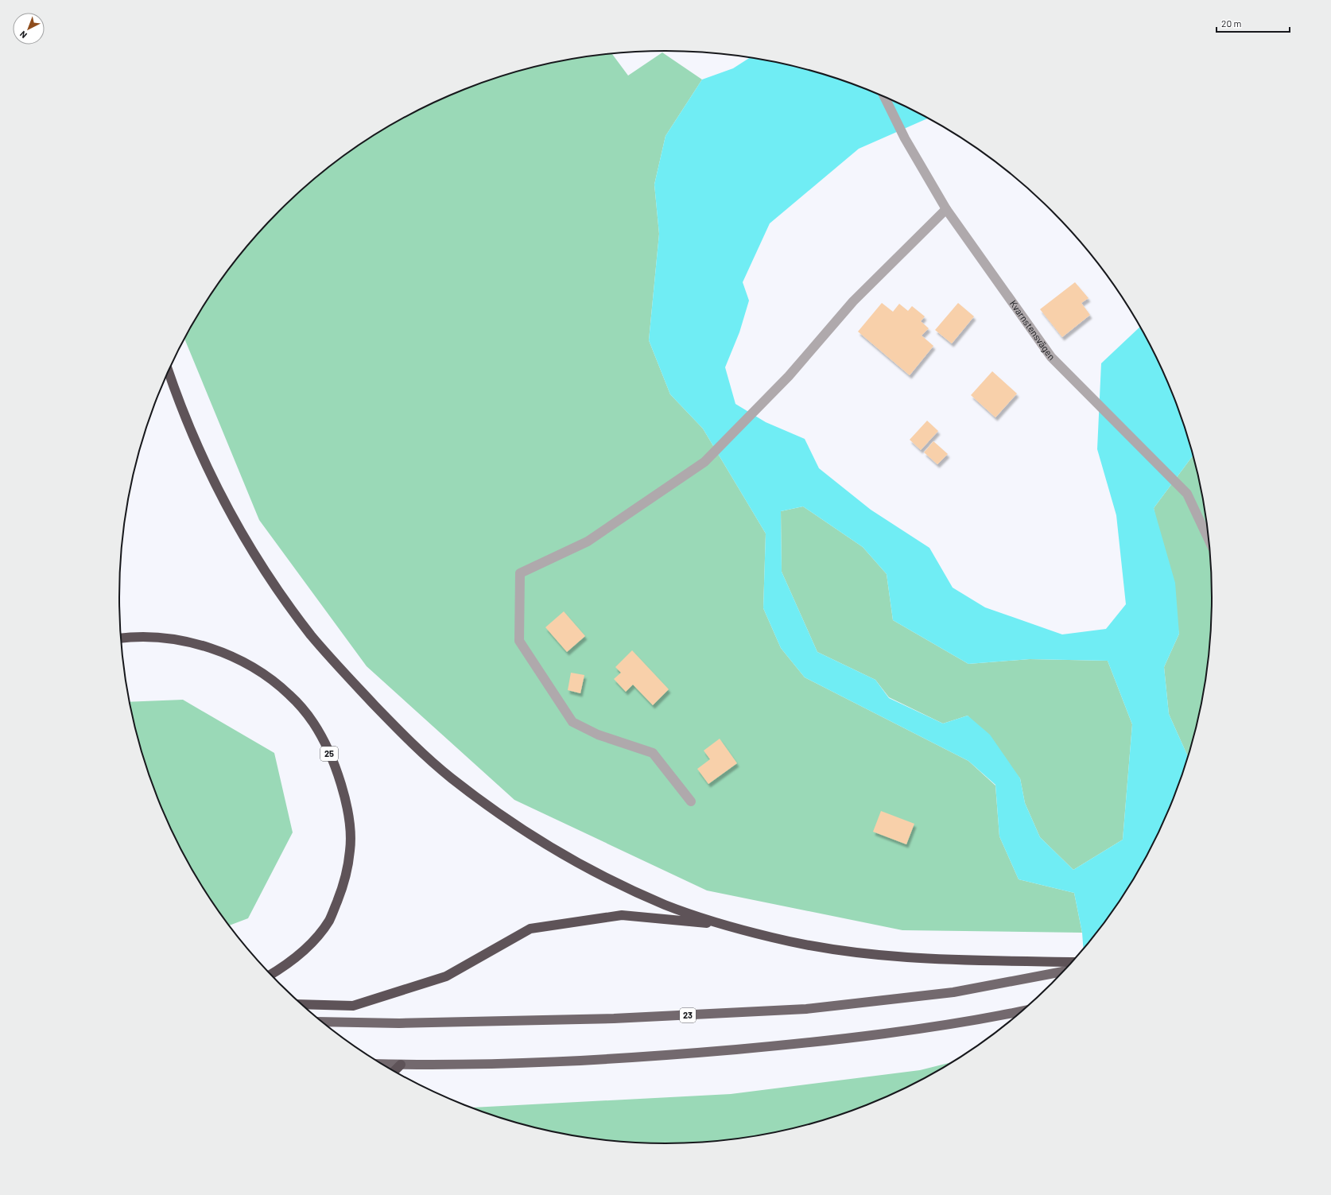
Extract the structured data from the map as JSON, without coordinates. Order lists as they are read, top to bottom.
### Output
{
  "streets": {
    "highway": ["25"],
    "main road": ["23"],
    "street": ["Kvarnstensvägen"]
  },
  "scale_bar": "20 m",
  "north": "bottom left"
}
